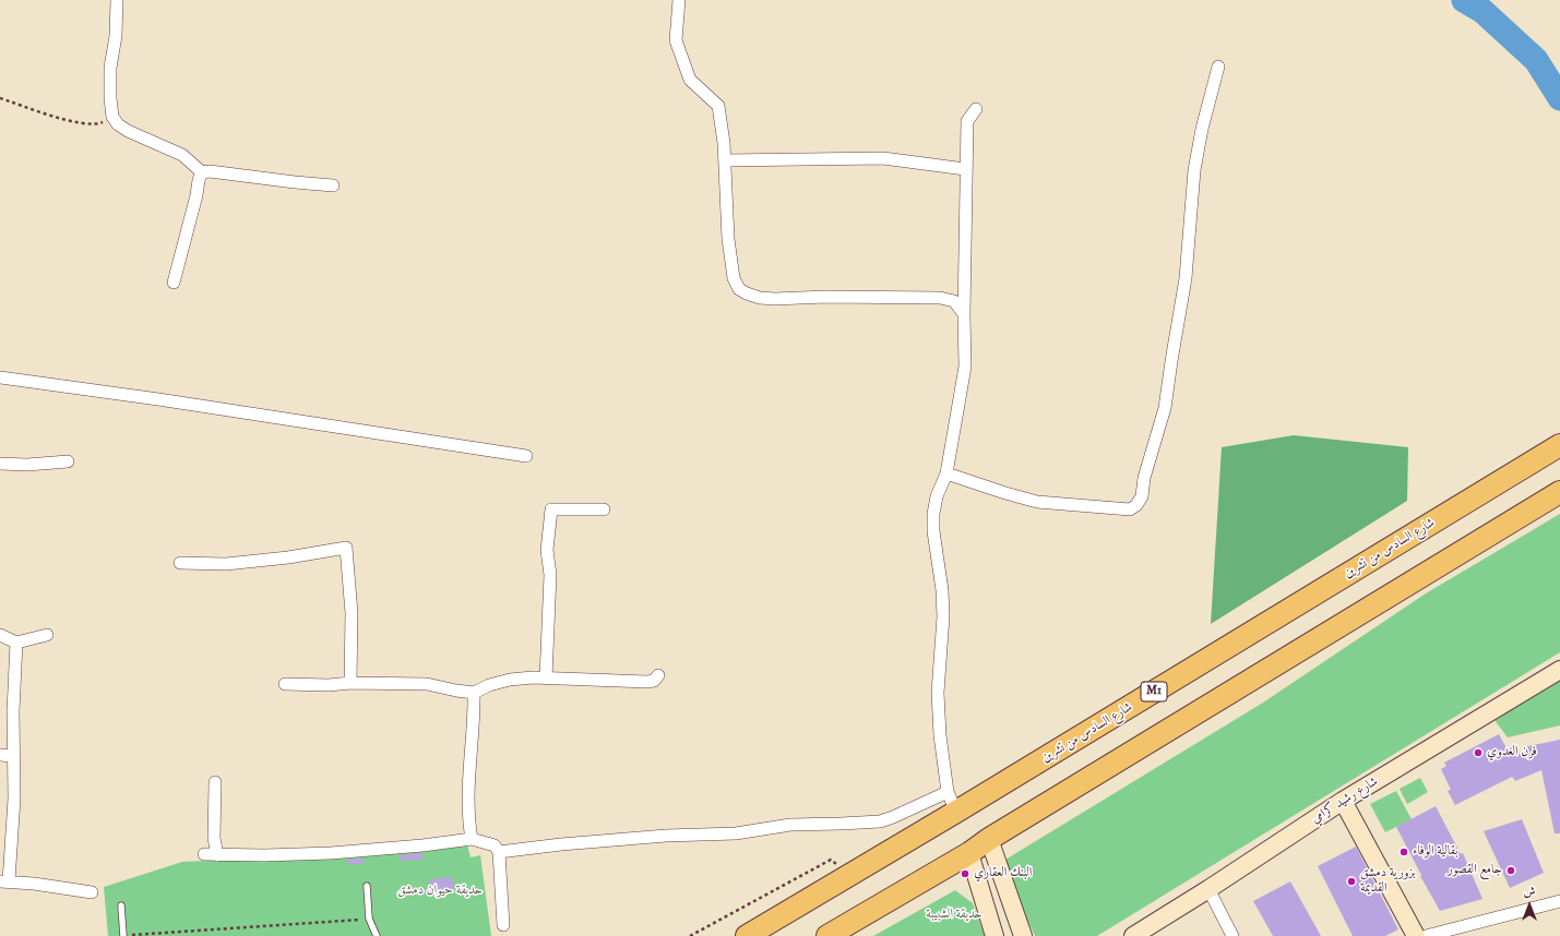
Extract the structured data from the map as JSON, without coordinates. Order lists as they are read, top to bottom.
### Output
{
  "streets": {
    "highway": ["شارع السادس من تشرين", "M1"],
    "main road": ["شارع رشيد كرامي"]
  },
  "parks": ["حديقة حيوان دمشق", "حديقة الشبيبة"],
  "places": [
    "فرن العدوي",
    "بقالية الوفاء",
    "جامع القصور",
    "البنك العقاري",
    "بزورية دمشق القديمة"
  ],
  "north": "top"
}
